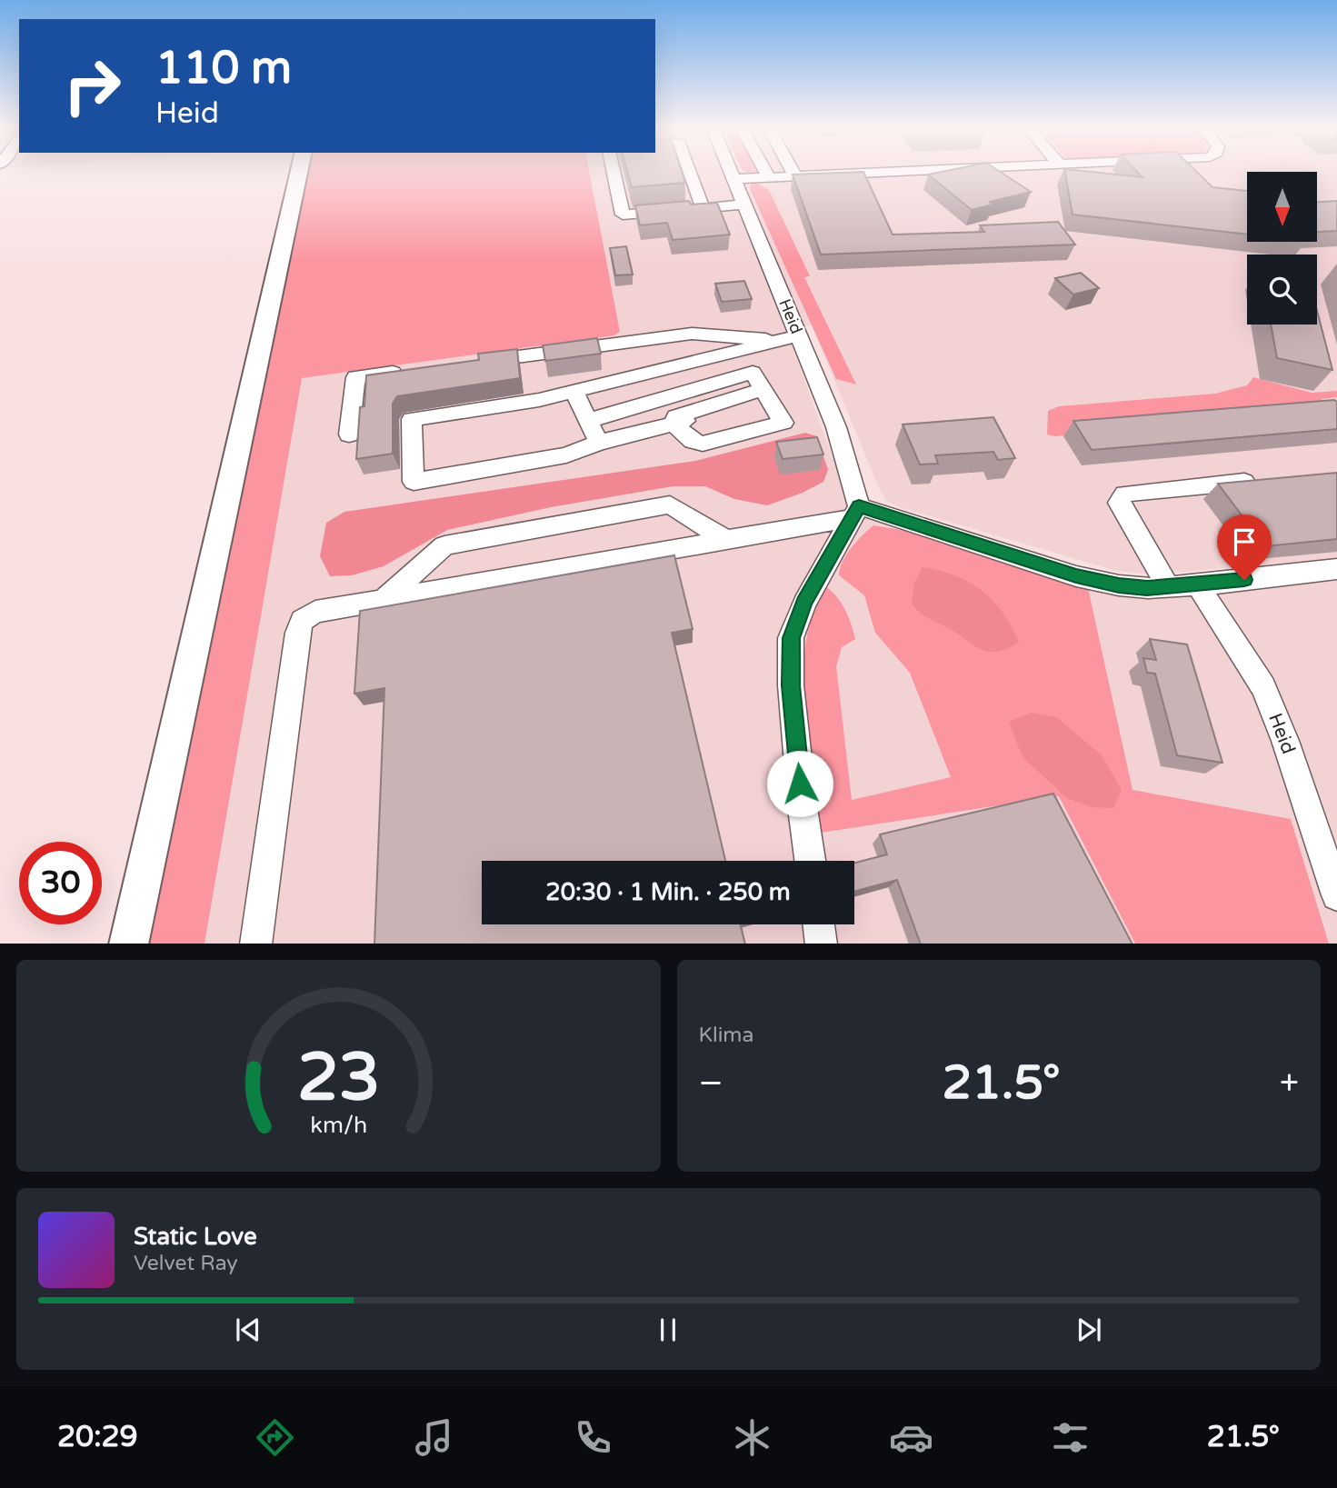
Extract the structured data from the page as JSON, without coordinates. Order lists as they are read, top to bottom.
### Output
{
  "streets": {
    "street": ["Heid"]
  },
  "north": "bottom",
  "page": {
    "turn": ["110 m", "Heid"],
    "limit": "30",
    "trip": "20:30 · 1 Min. · 250 m",
    "tile": "Klima",
    "heat": ["−", "21.5°", "+"],
    "song": ["Static Love", "Velvet Ray"],
    "tabs": ["20:29", "21.5°"],
    "gauge": ["23", "km/h"]
  }
}
